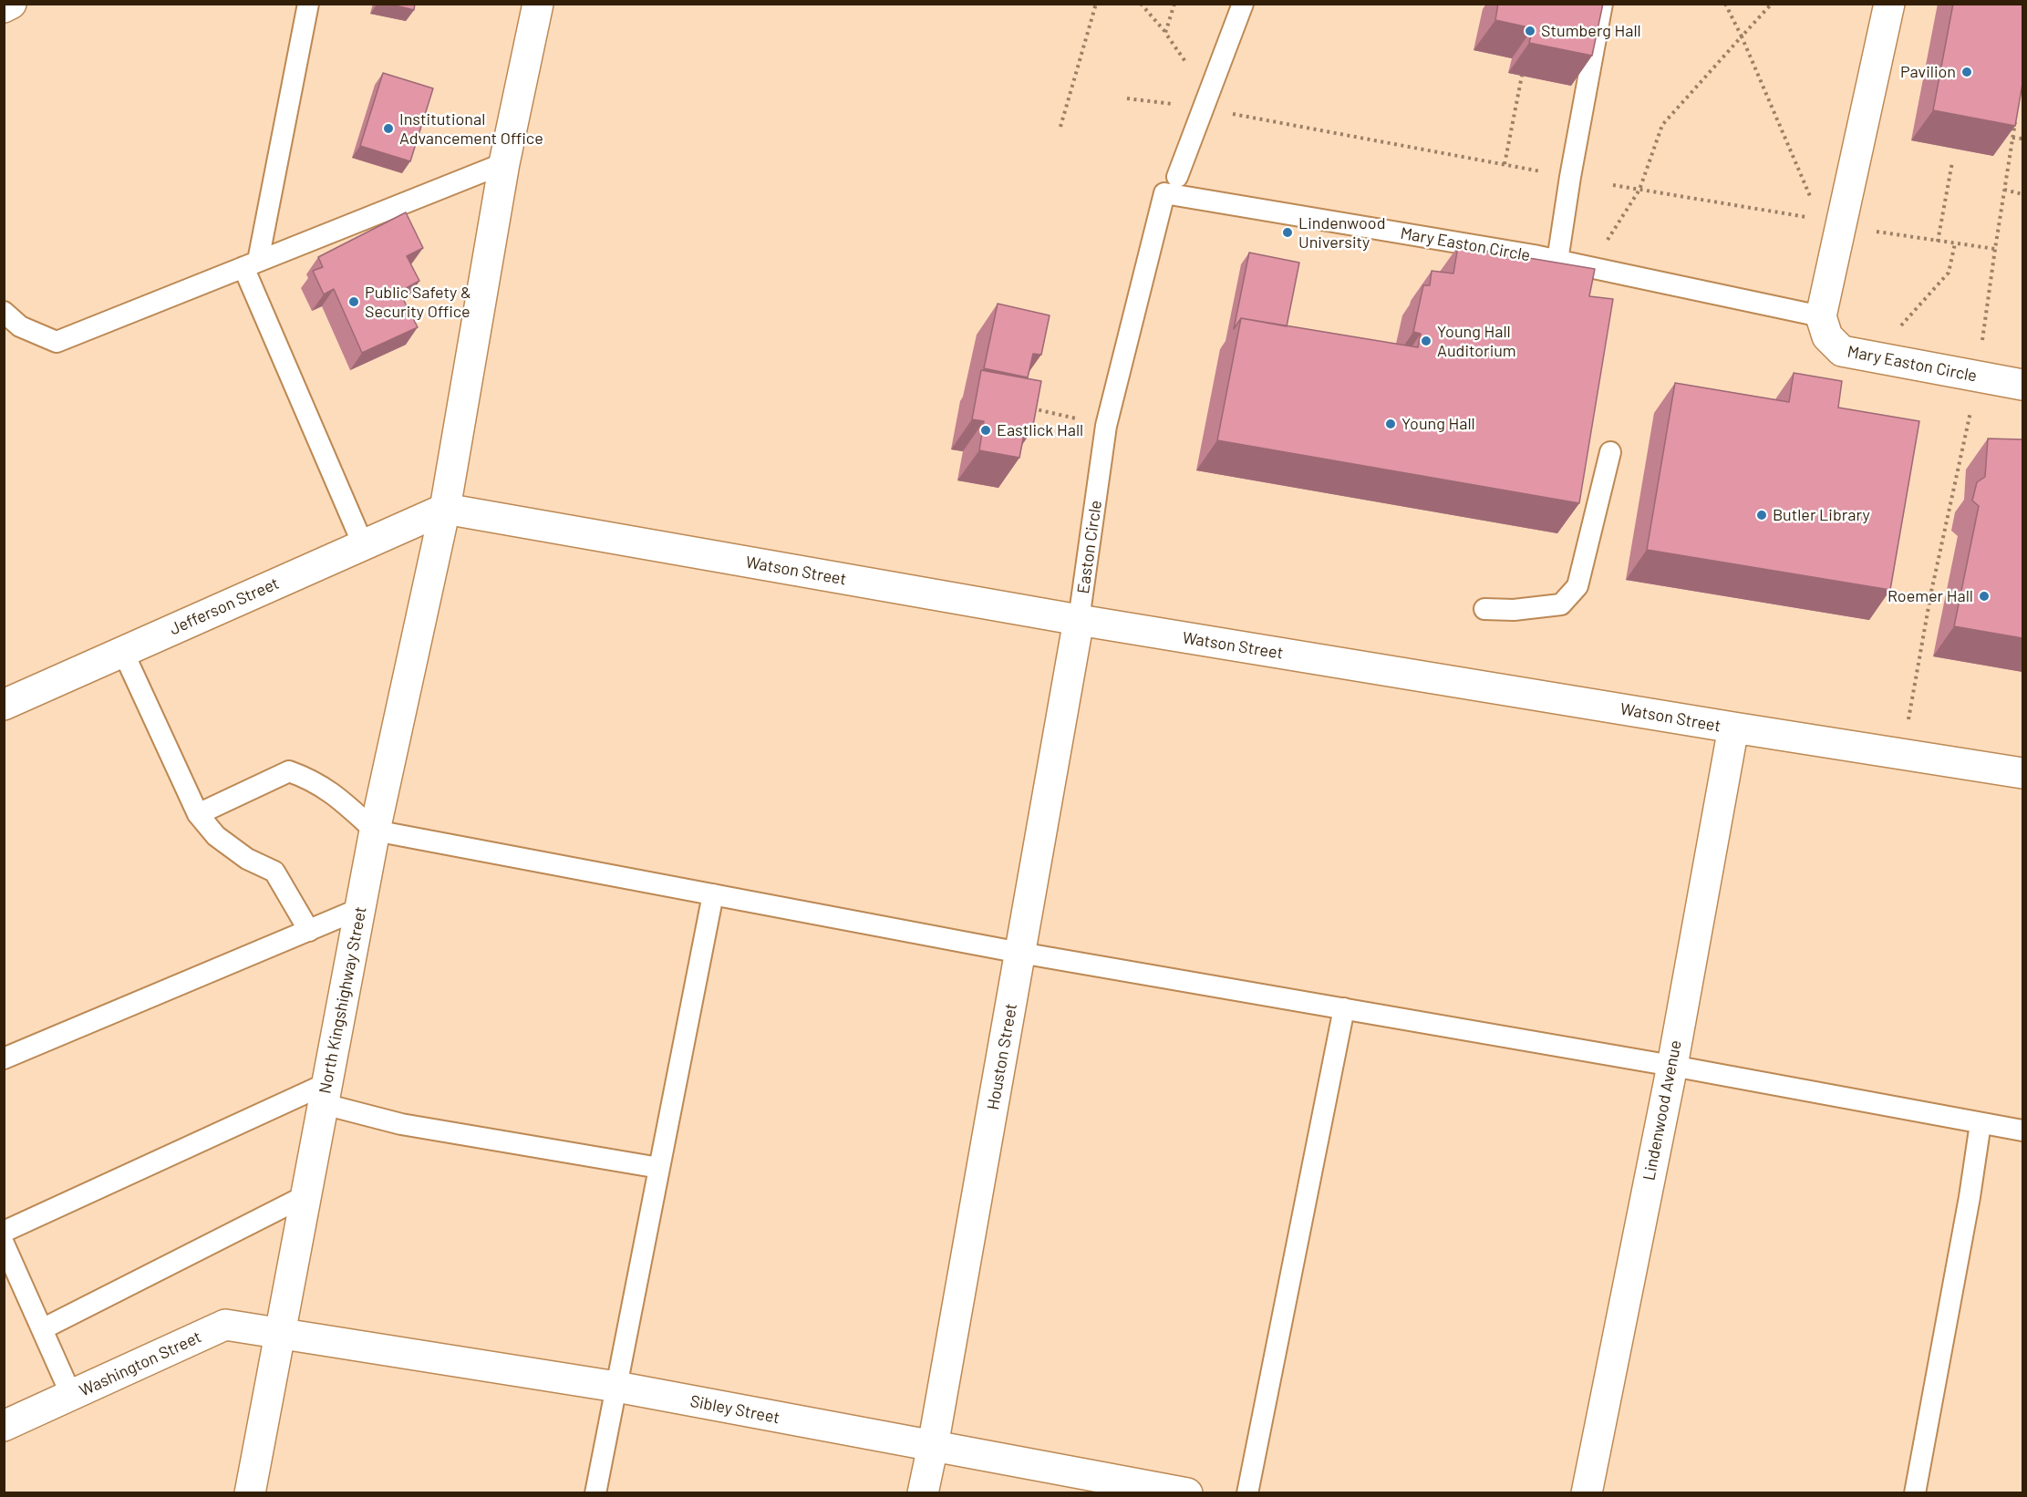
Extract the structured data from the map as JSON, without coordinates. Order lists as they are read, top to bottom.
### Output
{
  "streets": {
    "street": [
      "Mary Easton Circle",
      "Watson Street",
      "Jefferson Street",
      "North Kingshighway Street",
      "Houston Street",
      "Lindenwood Avenue",
      "Washington Street",
      "Sibley Street"
    ],
    "lane": ["Easton Circle"]
  },
  "crossings": [
    ["Mary Easton Circle", "Easton Circle"],
    ["Easton Circle", "Watson Street"],
    ["Easton Circle", "Houston Street"],
    ["Watson Street", "Jefferson Street"],
    ["Watson Street", "North Kingshighway Street"],
    ["Watson Street", "Houston Street"],
    ["Watson Street", "Lindenwood Avenue"],
    ["Jefferson Street", "North Kingshighway Street"],
    ["North Kingshighway Street", "Washington Street"],
    ["North Kingshighway Street", "Sibley Street"],
    ["Houston Street", "Sibley Street"],
    ["Washington Street", "Sibley Street"]
  ],
  "places": [
    "Stumberg Hall",
    "Pavilion",
    "Institutional Advancement Office",
    "Lindenwood University",
    "Public Safety & Security Office",
    "Young Hall Auditorium",
    "Young Hall",
    "Eastlick Hall",
    "Butler Library",
    "Roemer Hall"
  ]
}
